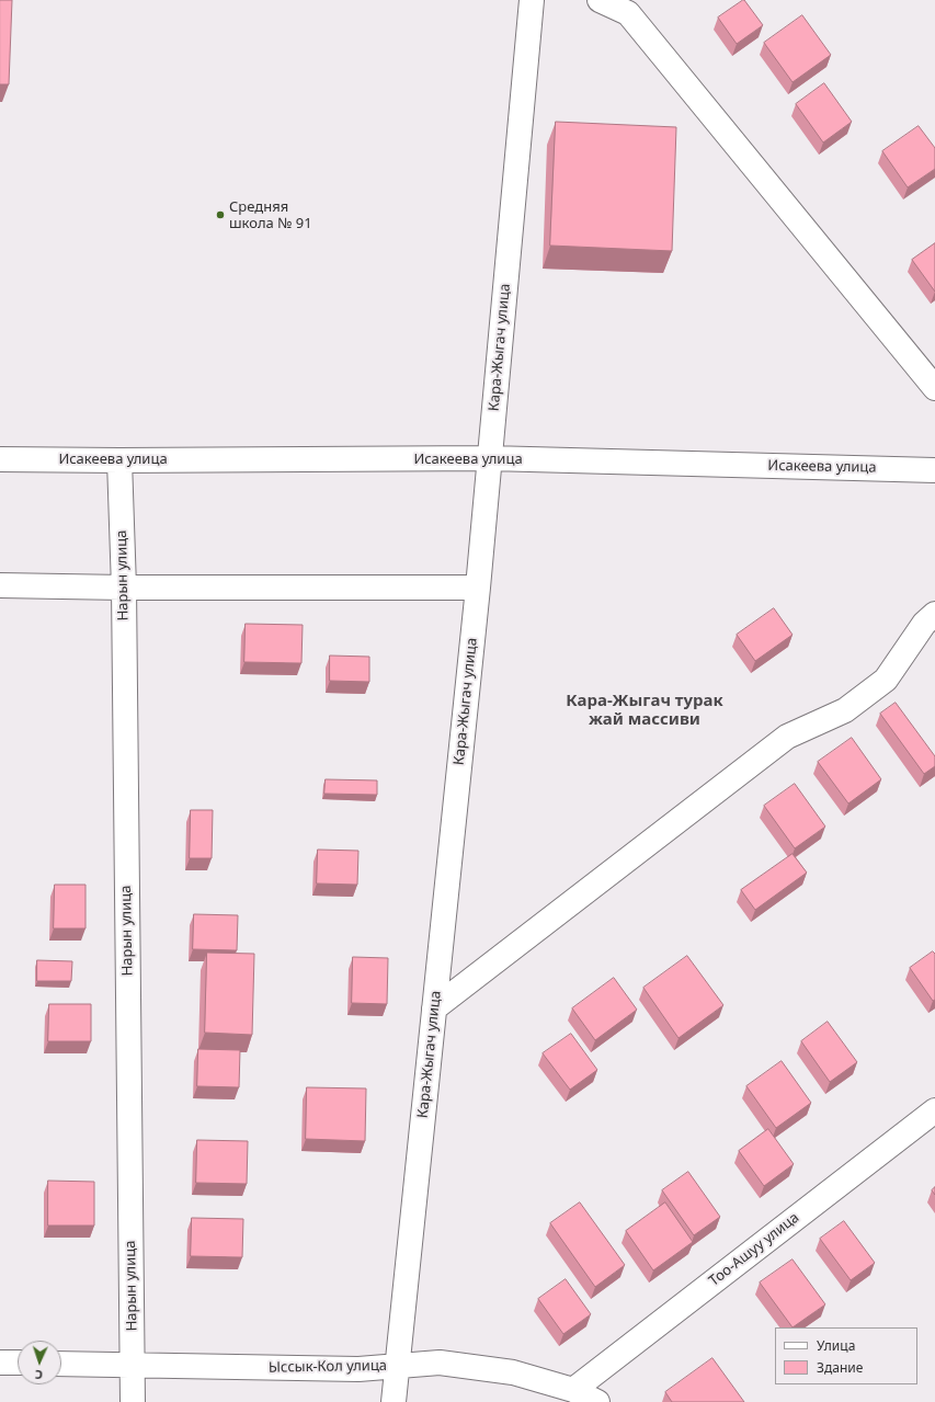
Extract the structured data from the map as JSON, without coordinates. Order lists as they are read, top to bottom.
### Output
{
  "streets": {
    "street": [
      "Кара-Жыгач улица",
      "Исакеева улица",
      "Нарын улица",
      "Тоо-Ашуу улица",
      "Ыссык-Кол улица"
    ]
  },
  "crossings": [
    ["Кара-Жыгач улица", "Исакеева улица"],
    ["Кара-Жыгач улица", "Ыссык-Кол улица"],
    ["Исакеева улица", "Нарын улица"],
    ["Нарын улица", "Ыссык-Кол улица"],
    ["Тоо-Ашуу улица", "Ыссык-Кол улица"]
  ],
  "districts": ["Кара-Жыгач турак жай массиви"],
  "places": ["Средняя школа № 91"],
  "legend": ["Улица", "Здание"],
  "north": "bottom"
}
